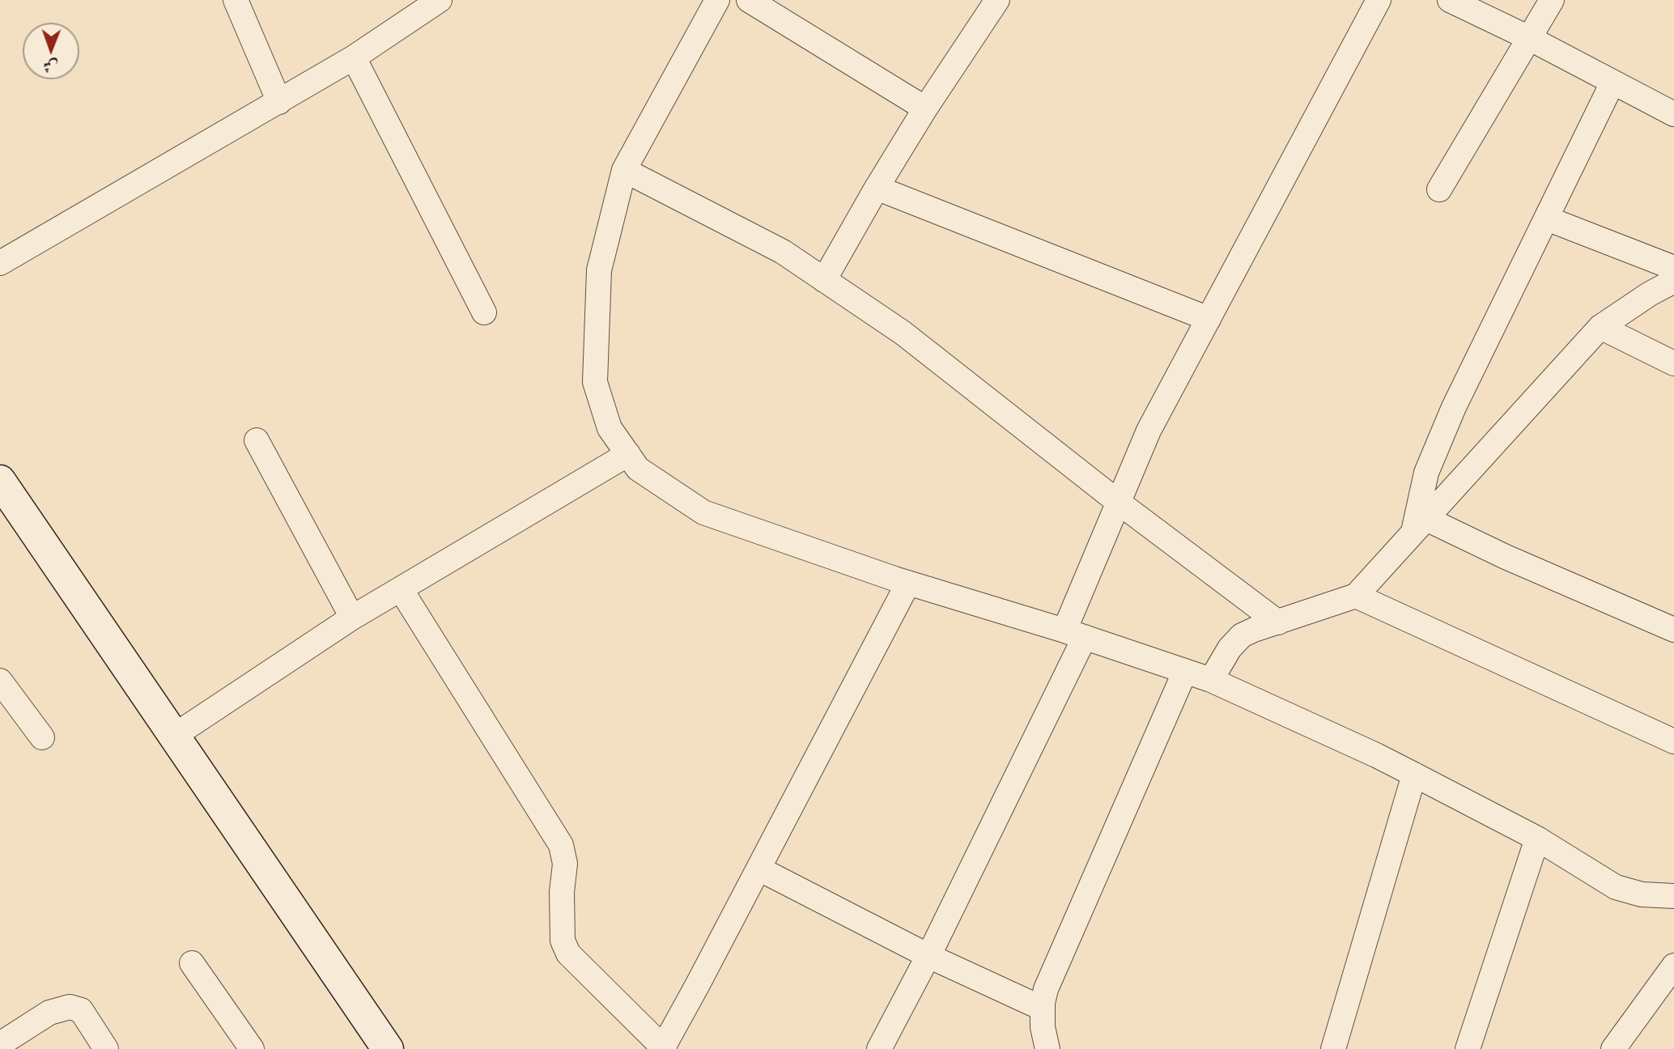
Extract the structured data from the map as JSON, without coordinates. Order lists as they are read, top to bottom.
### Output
{
  "north": "bottom"
}
